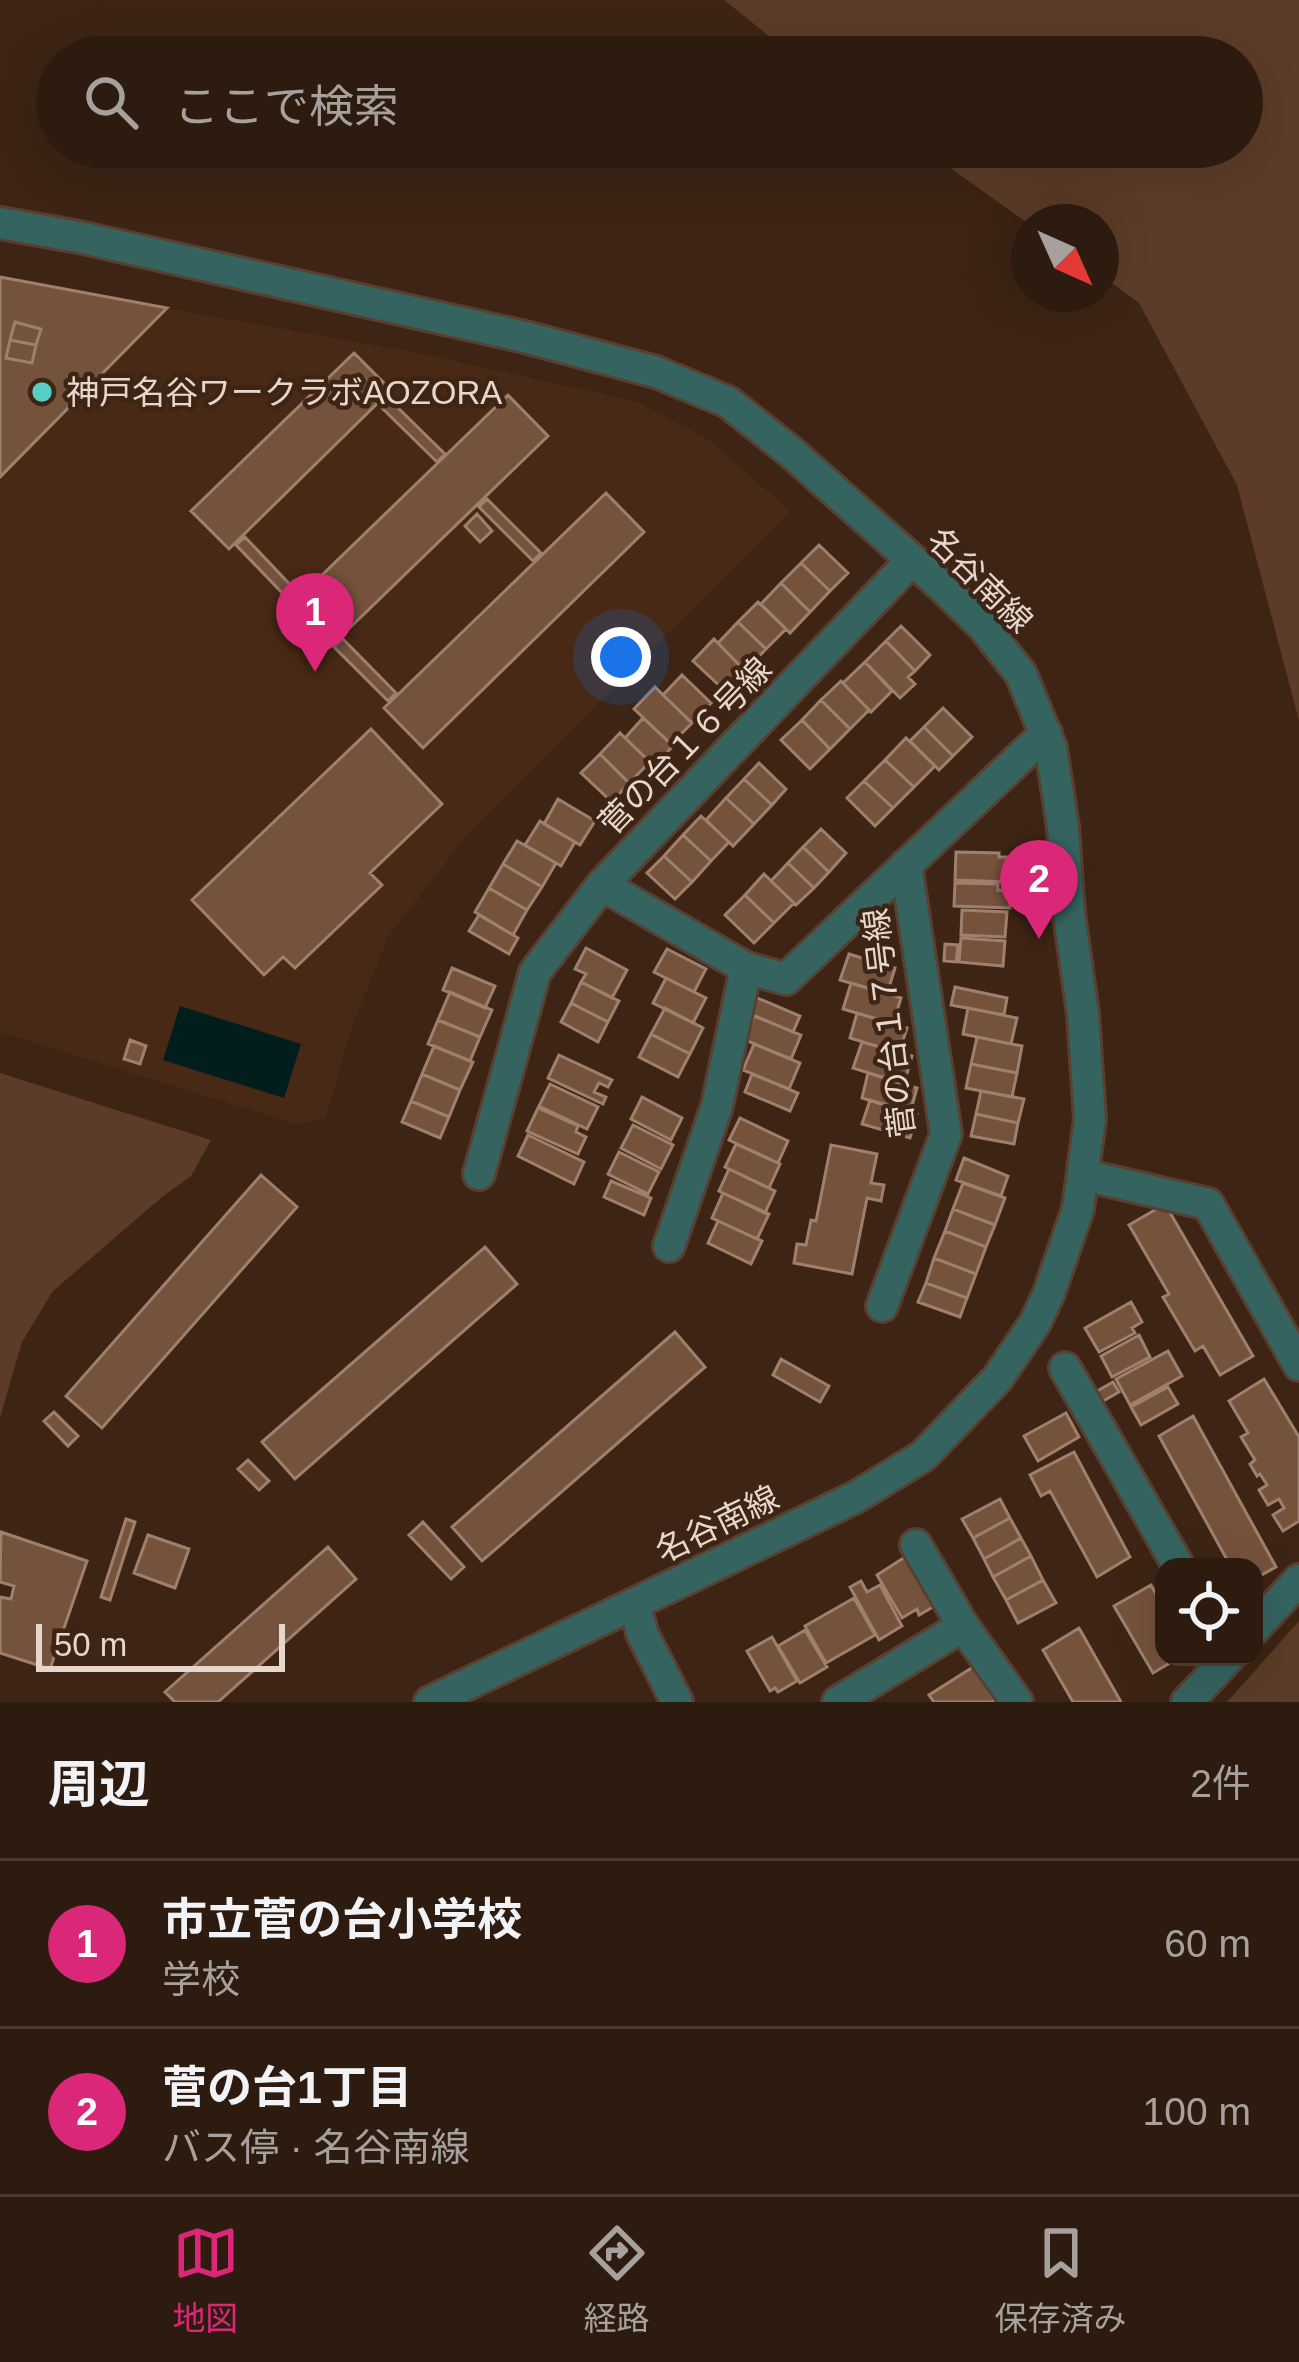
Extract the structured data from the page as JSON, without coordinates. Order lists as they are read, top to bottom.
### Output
{
  "streets": {
    "street": ["名谷南線", "菅の台１６号線", "菅の台１７号線"]
  },
  "crossings": [
    ["名谷南線", "菅の台１６号線"]
  ],
  "places": ["神戸名谷ワークラボAOZORA"],
  "scale_bar": "50 m",
  "north": "bottom right",
  "page": {
    "search": "ここで検索",
    "pins": ["1", "2"],
    "scale": "50 m",
    "heading": ["周辺", "2件"],
    "list": [
      {
        "mark": "1",
        "name": "市立菅の台小学校",
        "note": "学校",
        "value": "60 m"
      },
      {
        "mark": "2",
        "name": "菅の台1丁目",
        "note": "バス停 · 名谷南線",
        "value": "100 m"
      }
    ],
    "nav": ["地図", "経路", "保存済み"]
  }
}
